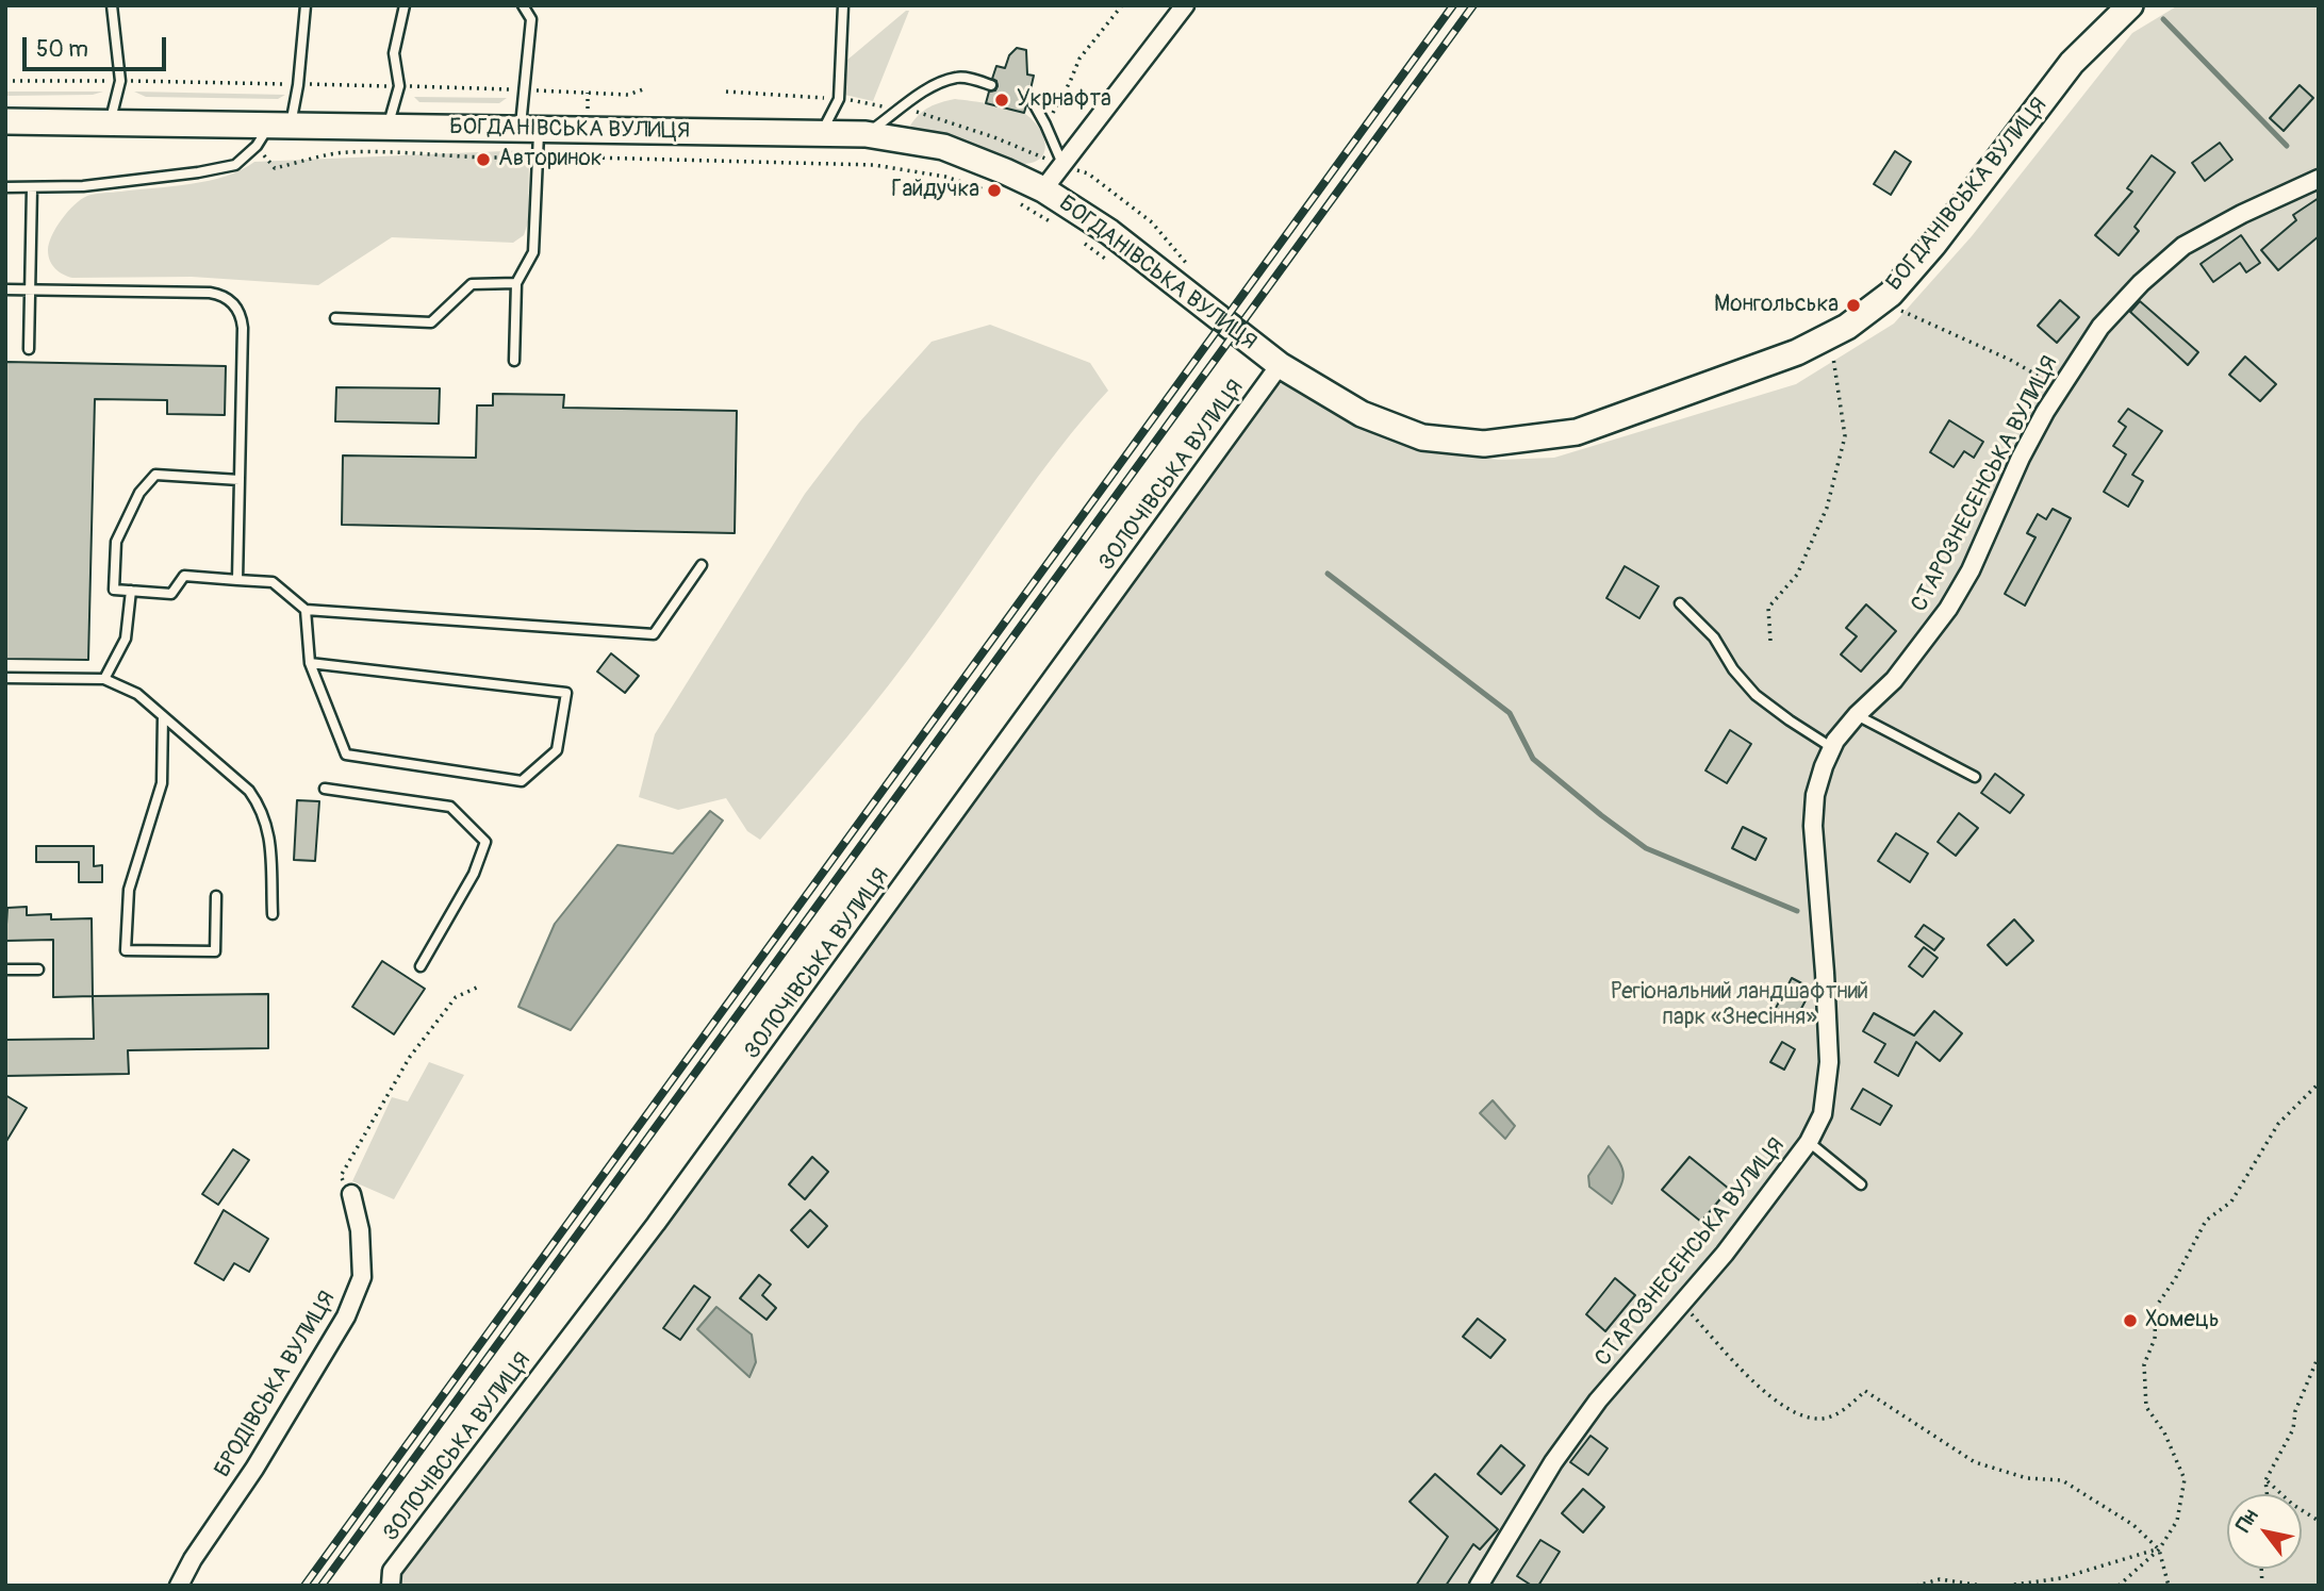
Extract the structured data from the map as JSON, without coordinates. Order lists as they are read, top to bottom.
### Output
{
  "streets": {
    "main road": ["БОГДАНІВСЬКА ВУЛИЦЯ"],
    "street": ["ЗОЛОЧІВСЬКА ВУЛИЦЯ", "СТАРОЗНЕСЕНСЬКА ВУЛИЦЯ", "БРОДІВСЬКА ВУЛИЦЯ"]
  },
  "crossings": [
    ["БОГДАНІВСЬКА ВУЛИЦЯ", "ЗОЛОЧІВСЬКА ВУЛИЦЯ"]
  ],
  "parks": ["Регіональний ландшафтний парк «Знесіння»"],
  "places": [
    "Укрнафта",
    "Авторинок",
    "Гайдучка",
    "Монгольська",
    "Хомець"
  ],
  "scale_bar": "50 m",
  "north": "top left"
}
